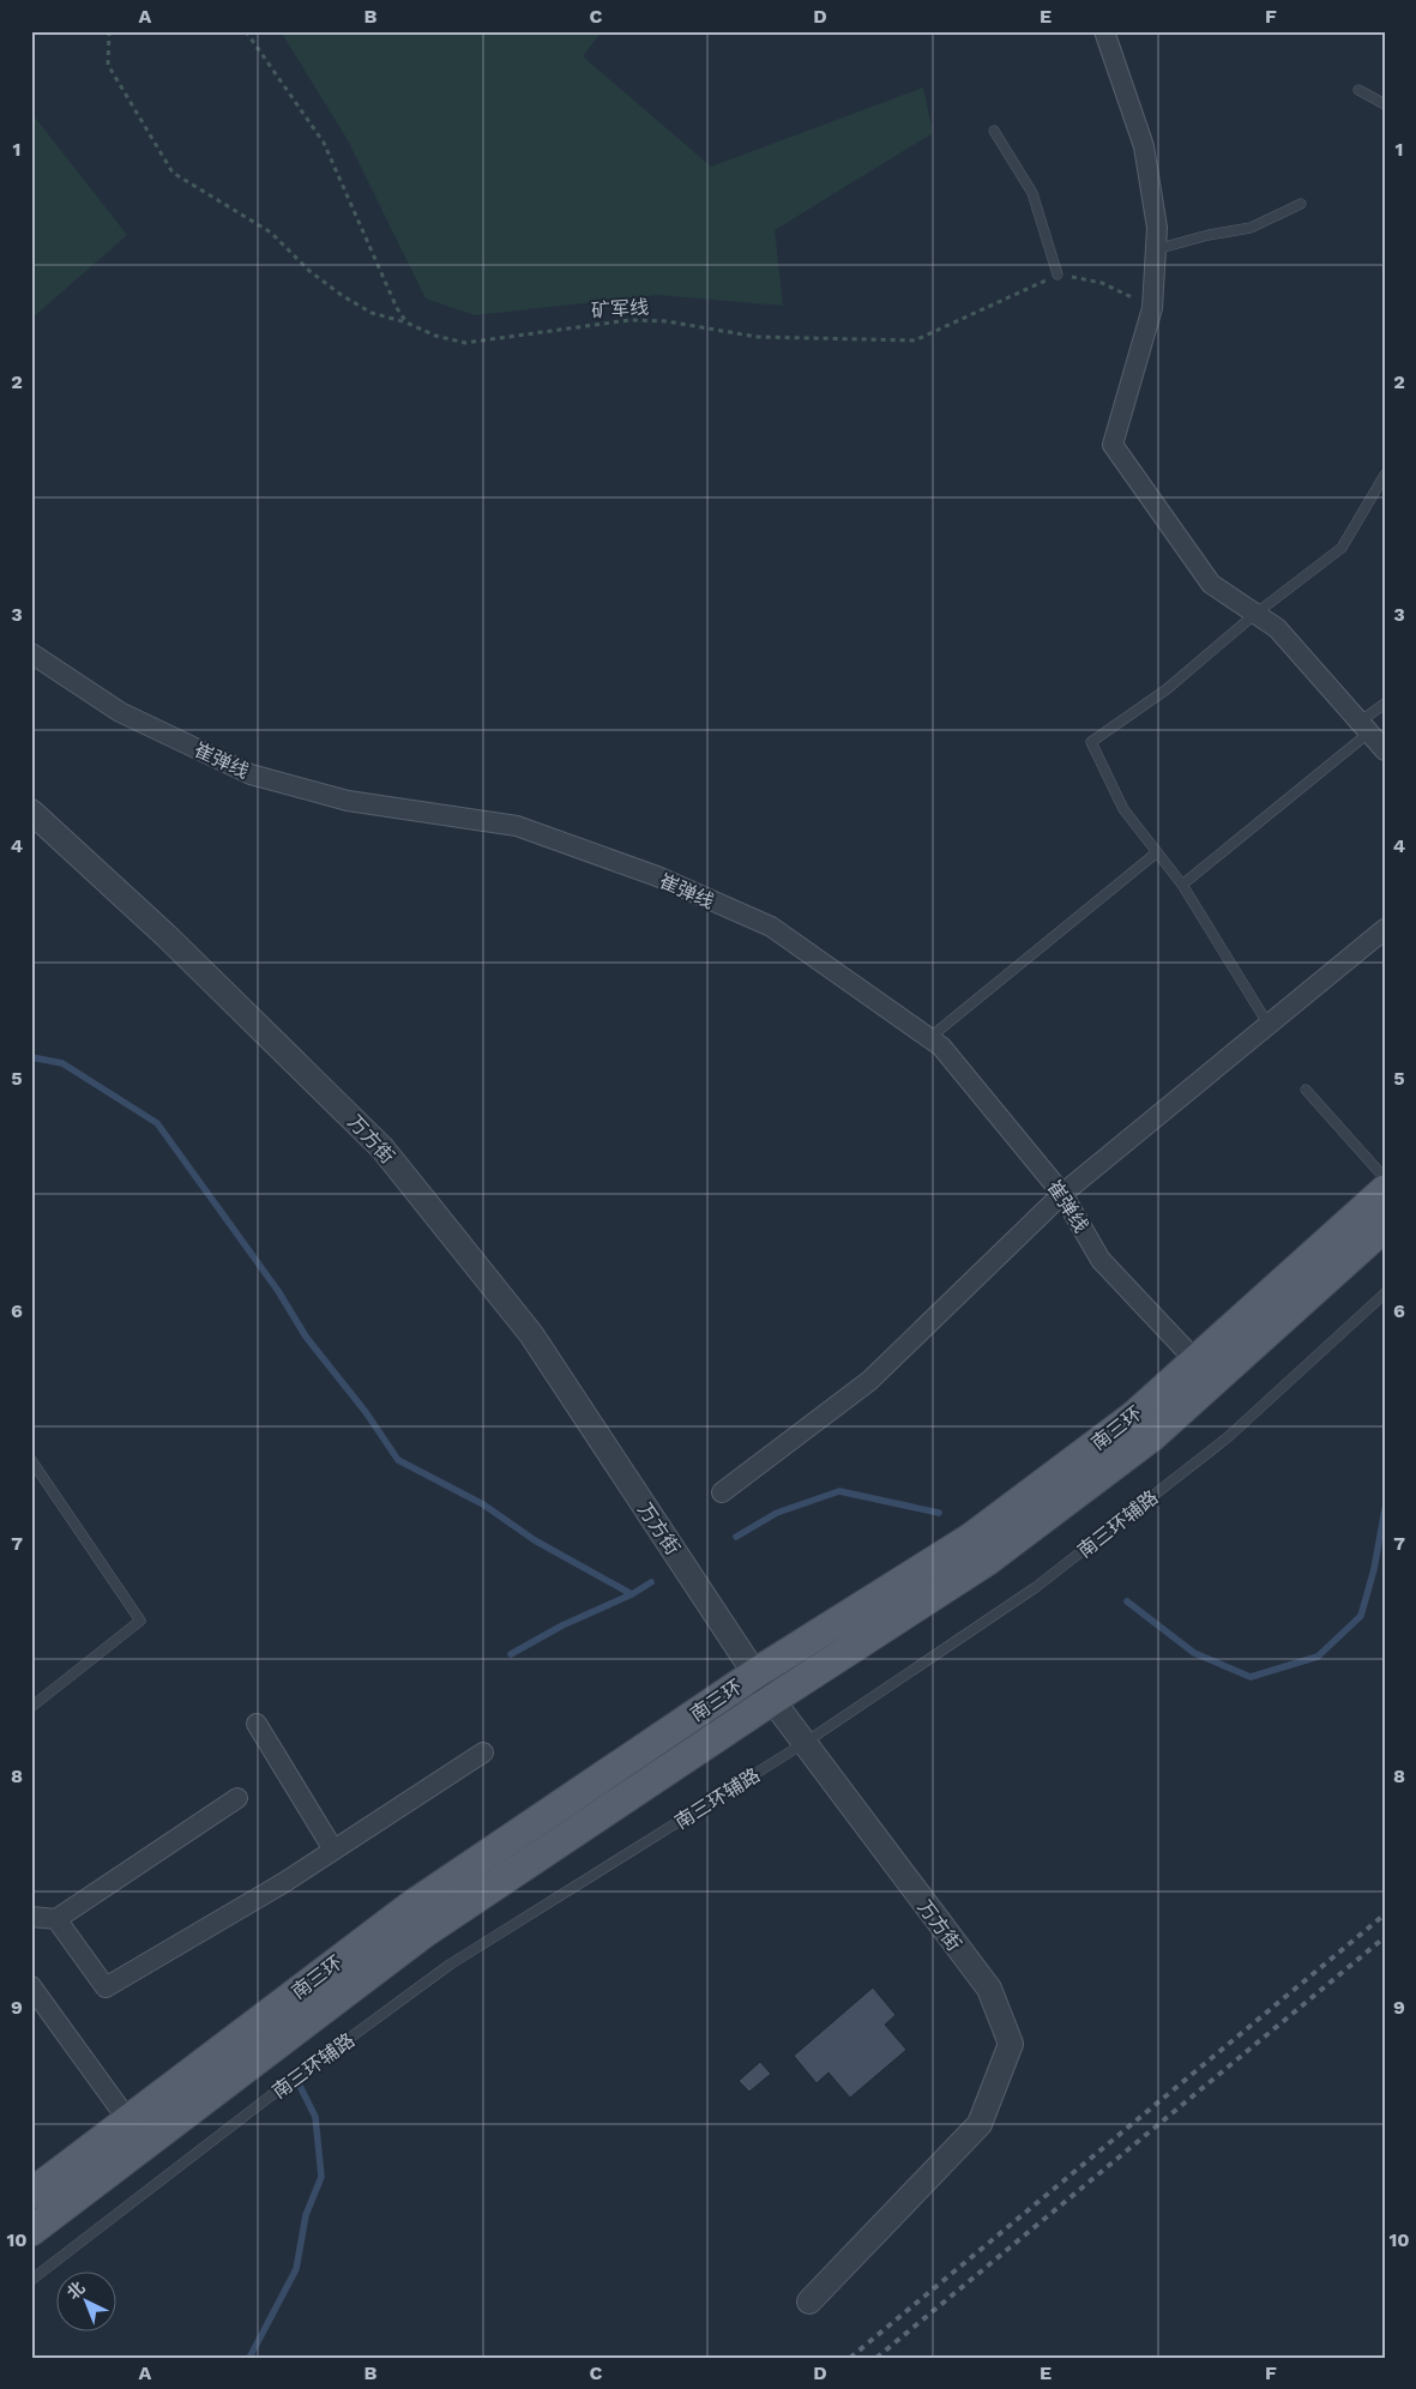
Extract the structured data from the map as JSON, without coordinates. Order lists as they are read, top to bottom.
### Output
{
  "streets": {
    "main road": ["南三环"],
    "street": ["崔弹线", "万方街"],
    "lane": ["南三环辅路"],
    "path": ["矿军线"]
  },
  "crossings": [
    ["崔弹线", "南三环"],
    ["万方街", "南三环"],
    ["万方街", "南三环辅路"]
  ],
  "north": "top left",
  "grid": {
    "columns": [
      "A",
      "B",
      "C",
      "D",
      "E",
      "F"
    ],
    "rows": [
      "1",
      "2",
      "3",
      "4",
      "5",
      "6",
      "7",
      "8",
      "9",
      "10"
    ]
  }
}
